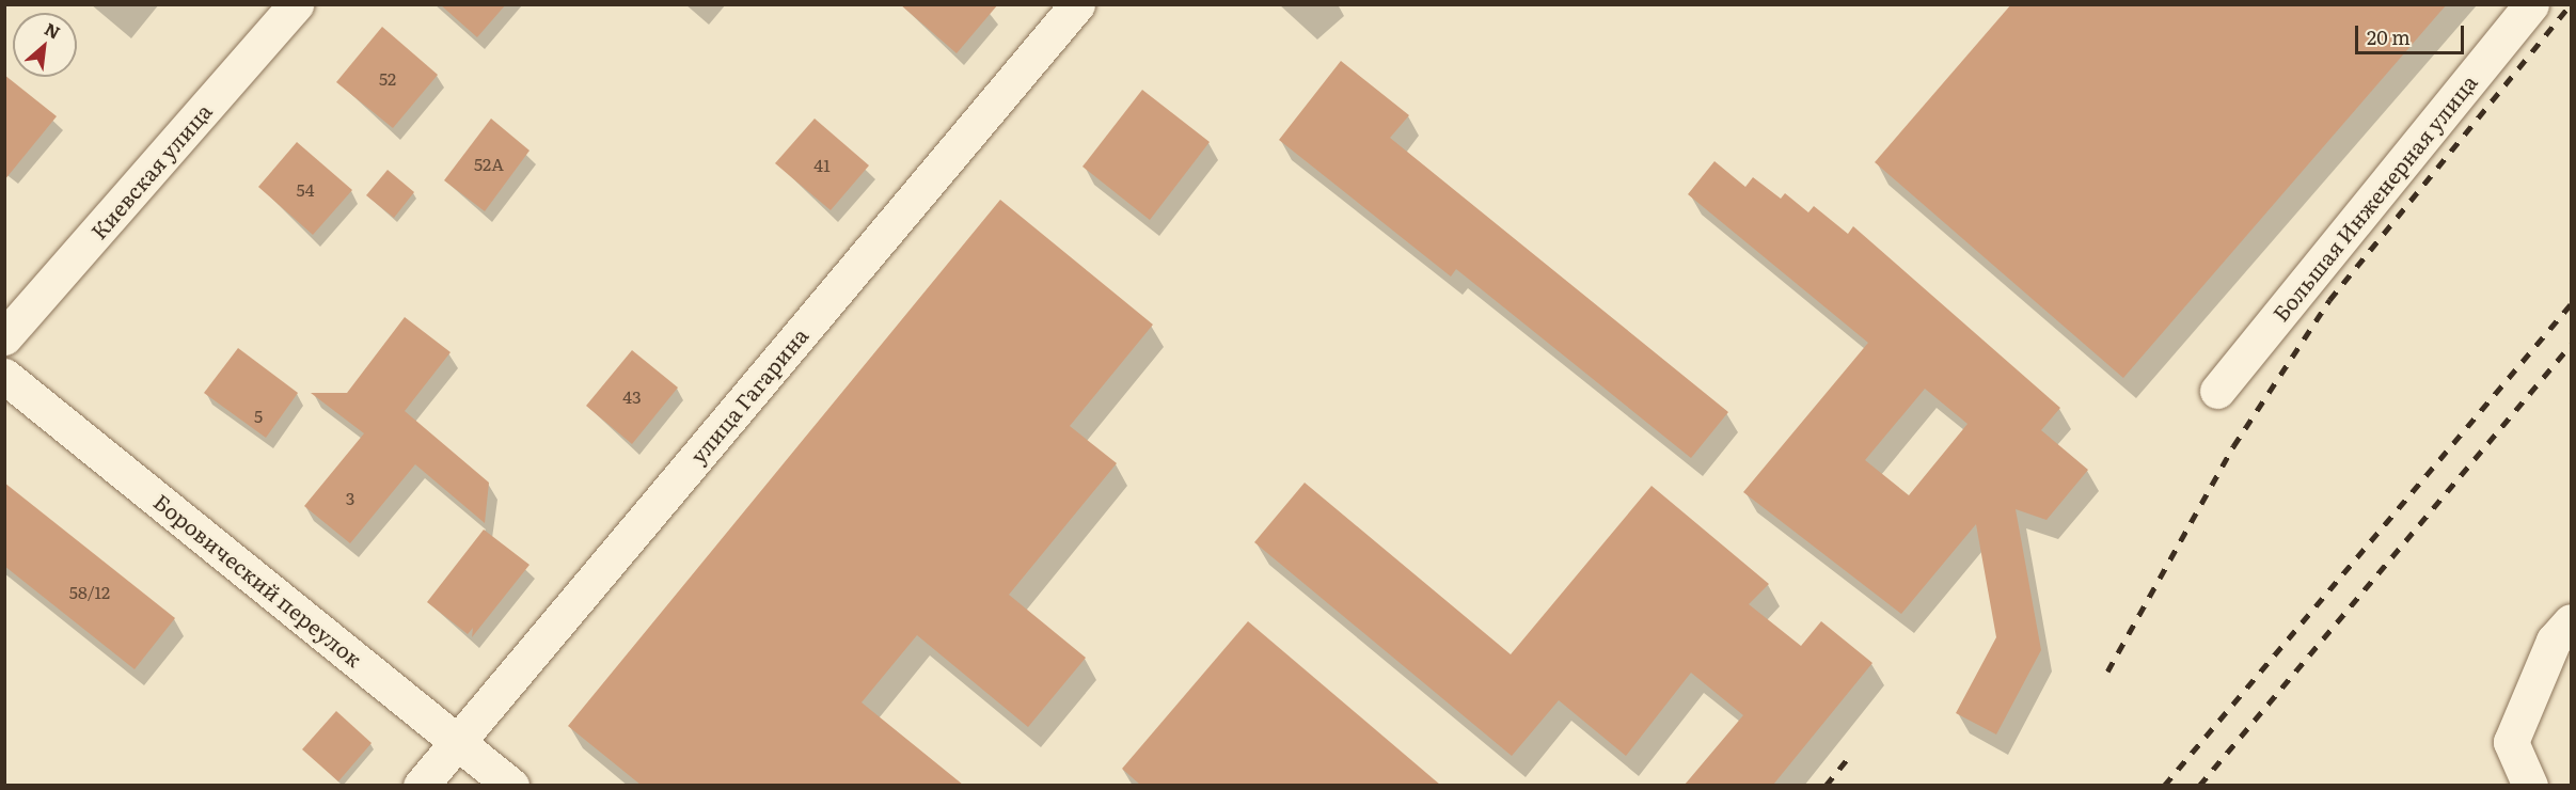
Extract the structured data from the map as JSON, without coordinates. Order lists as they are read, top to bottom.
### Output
{
  "streets": {
    "street": [
      "Киевская улица",
      "Большая Инженерная улица",
      "улица Гагарина",
      "Боровический переулок"
    ]
  },
  "crossings": [
    ["улица Гагарина", "Боровический переулок"]
  ],
  "house_numbers": [
    "52",
    "52А",
    "41",
    "54",
    "43",
    "5",
    "3",
    "58/12"
  ],
  "scale_bar": "20 m",
  "north": "top right"
}
